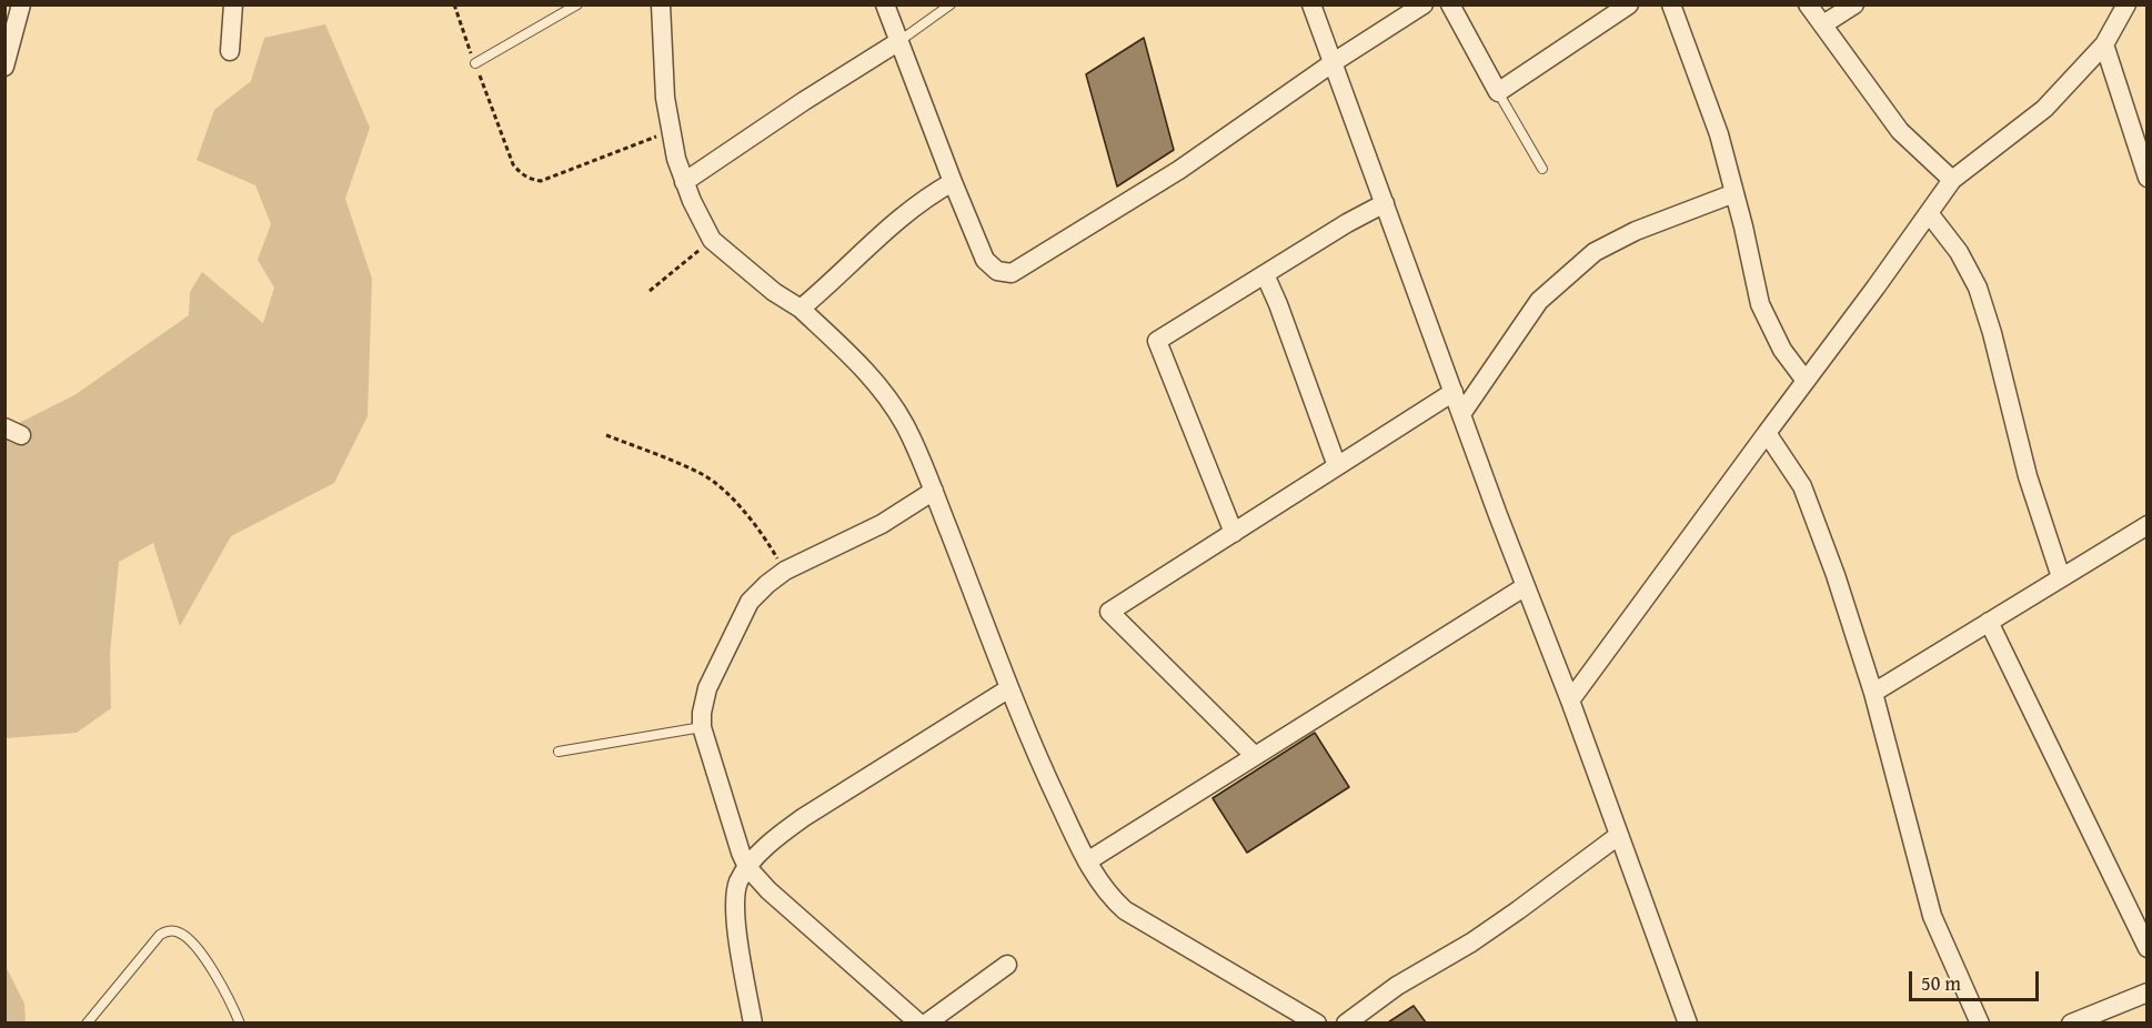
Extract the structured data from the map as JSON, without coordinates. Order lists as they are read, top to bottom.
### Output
{
  "scale_bar": "50 m"
}
